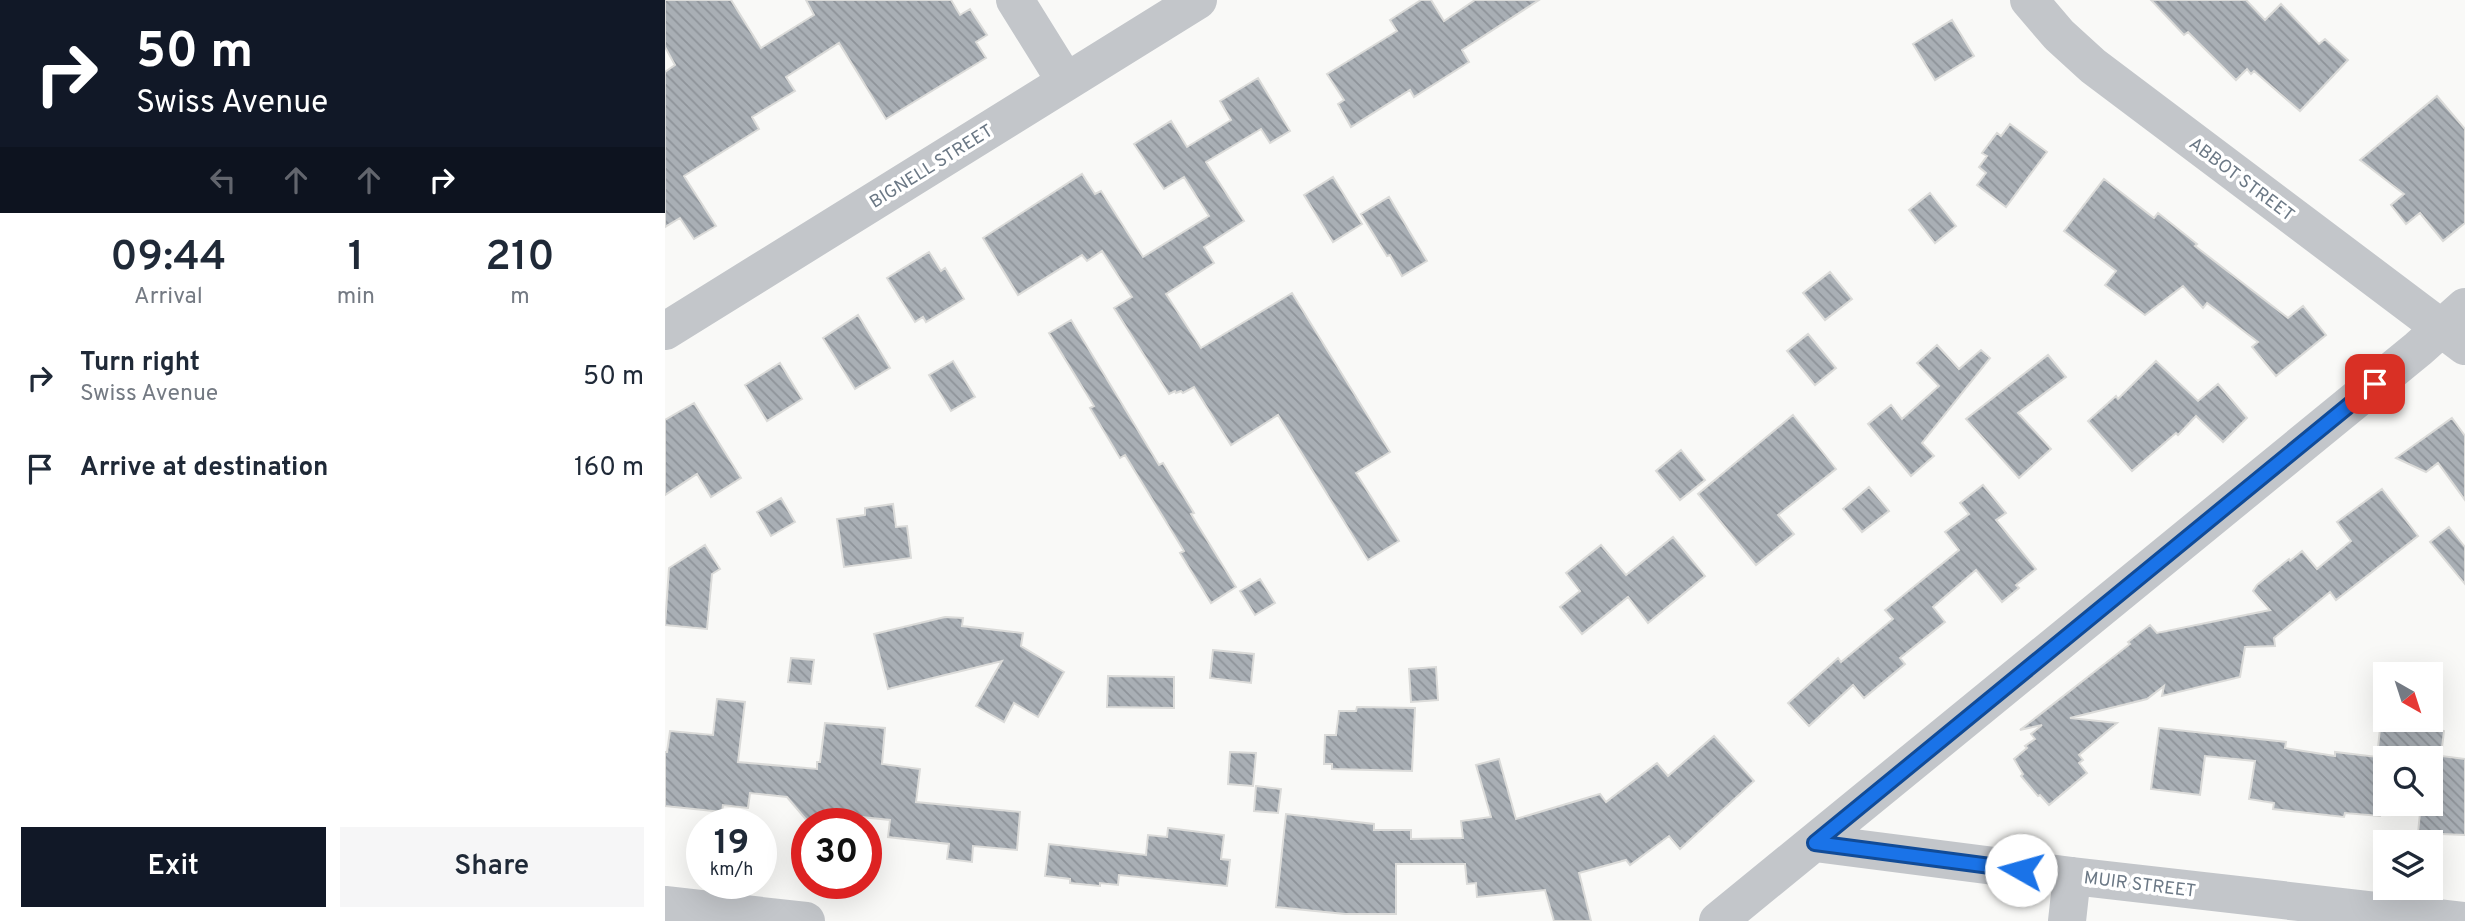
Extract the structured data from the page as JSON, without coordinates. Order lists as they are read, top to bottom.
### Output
{
  "streets": {
    "street": ["BIGNELL STREET", "ABBOT STREET", "MUIR STREET"]
  },
  "north": "bottom right",
  "page": {
    "turn": ["50 m", "Swiss Avenue"],
    "eta": [
      "09:44",
      "Arrival",
      "1",
      "min",
      "210",
      "m"
    ],
    "list": [
      {
        "name": "Turn right",
        "note": "Swiss Avenue",
        "value": "50 m"
      },
      {
        "name": "Arrive at destination",
        "value": "160 m"
      }
    ],
    "speed": "19 km/h",
    "limit": "30",
    "buttons": ["Exit", "Share"]
  }
}
